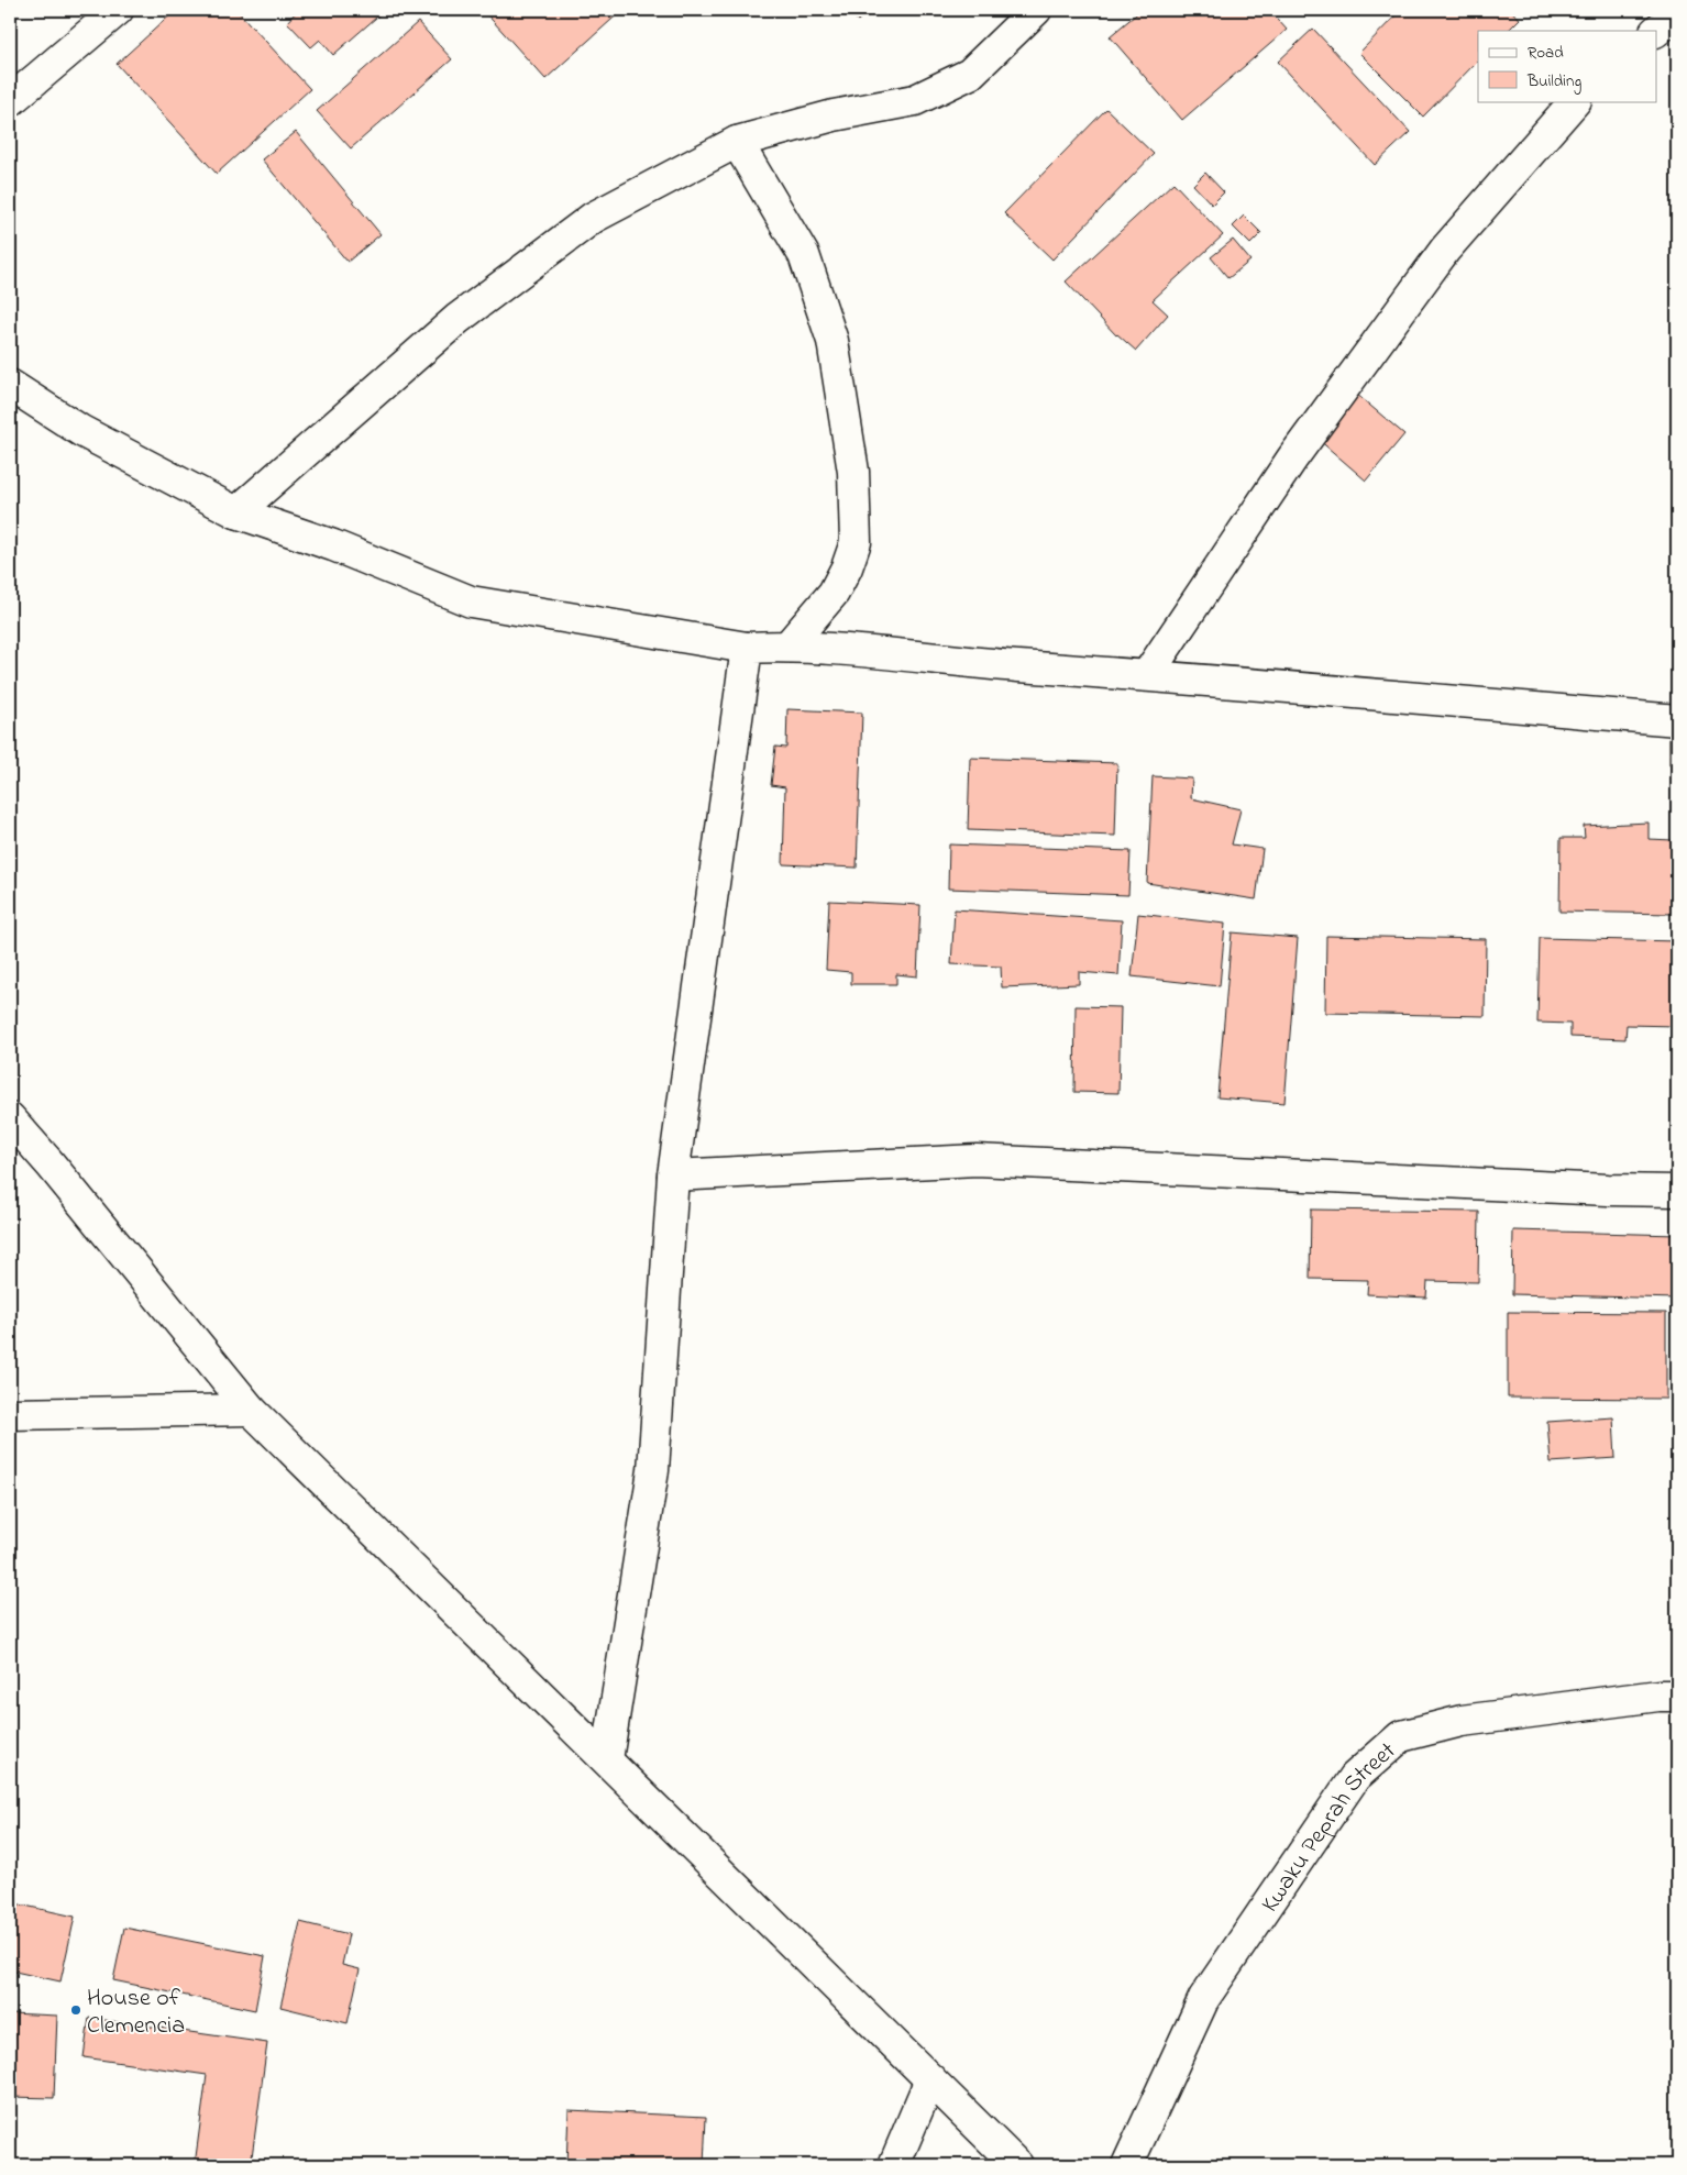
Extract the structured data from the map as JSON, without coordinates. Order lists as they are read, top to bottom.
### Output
{
  "streets": {
    "street": ["Kwaku Peprah Street"]
  },
  "places": ["House of Clemencia"],
  "legend": ["Road", "Building"]
}
